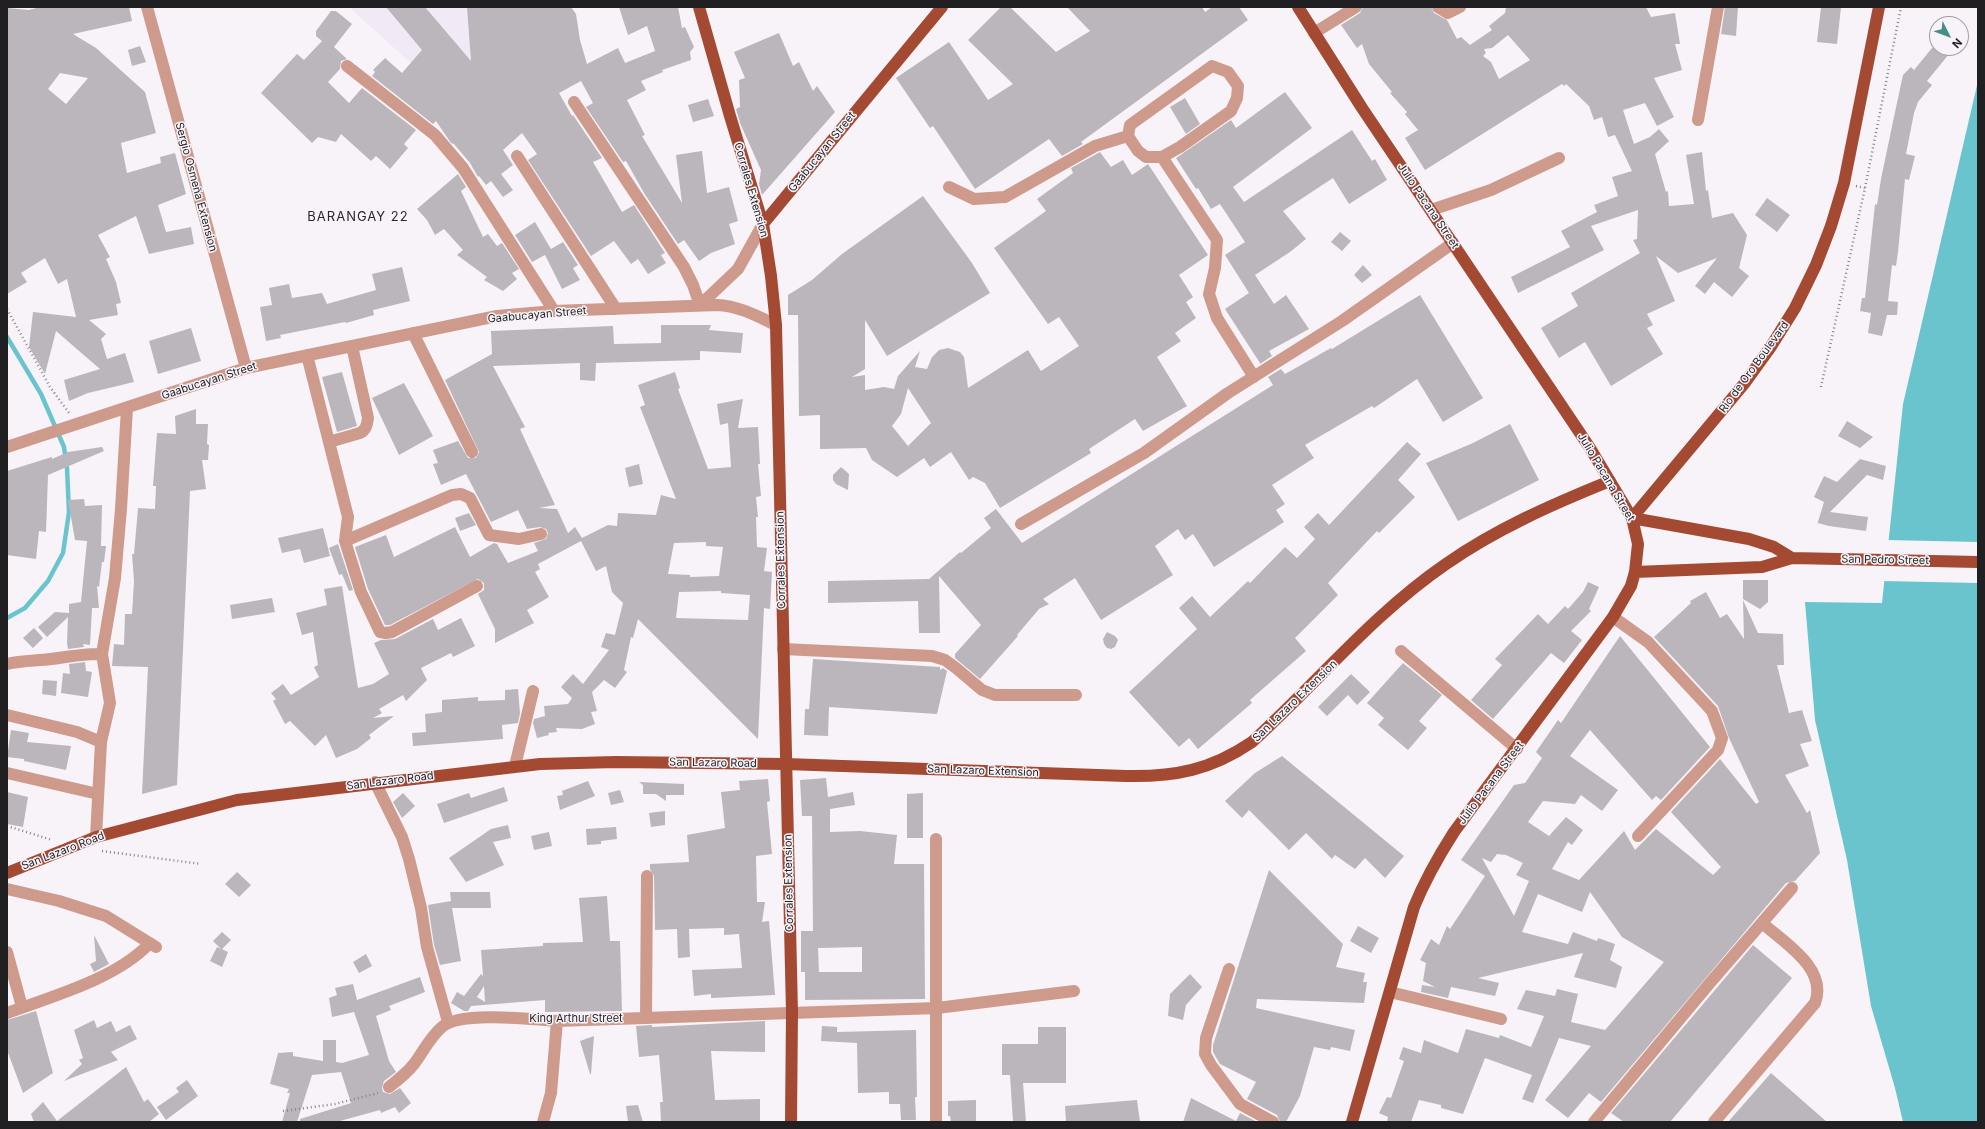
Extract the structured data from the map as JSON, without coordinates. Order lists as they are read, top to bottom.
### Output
{
  "streets": {
    "main road": [
      "Gaabucayan Street",
      "Corrales Extension",
      "Julio Pacana Street",
      "Rio de Oro Boulevard",
      "San Pedro Street",
      "San Lazaro Extension",
      "San Lazaro Road"
    ],
    "street": ["Sergio Osmeña Extension", "King Arthur Street"]
  },
  "crossings": [
    ["Gaabucayan Street", "Sergio Osmeña Extension"],
    ["Gaabucayan Street", "Corrales Extension"],
    ["Corrales Extension", "San Lazaro Extension"],
    ["Corrales Extension", "San Lazaro Road"],
    ["Corrales Extension", "King Arthur Street"],
    ["Julio Pacana Street", "Rio de Oro Boulevard"],
    ["Julio Pacana Street", "San Pedro Street"],
    ["Julio Pacana Street", "San Lazaro Extension"],
    ["San Lazaro Extension", "San Lazaro Road"]
  ],
  "districts": ["BARANGAY 22"],
  "north": "bottom right"
}
